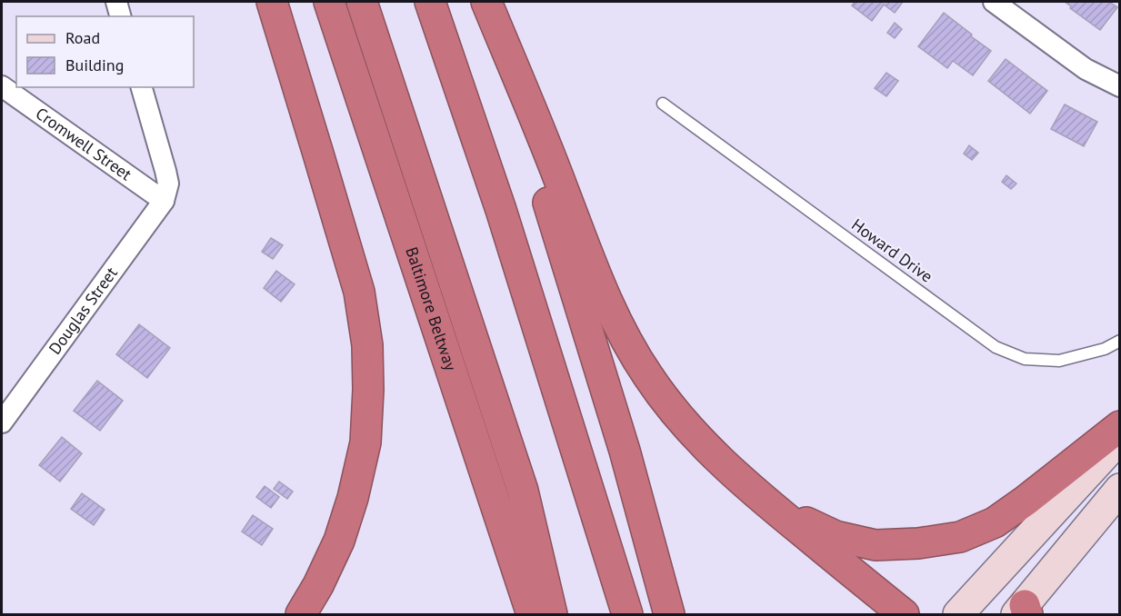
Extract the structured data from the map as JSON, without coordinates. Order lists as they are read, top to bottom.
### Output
{
  "streets": {
    "highway": ["Baltimore Beltway"],
    "street": ["Cromwell Street", "Douglas Street"],
    "lane": ["Howard Drive"]
  },
  "crossings": [
    ["Cromwell Street", "Douglas Street"]
  ],
  "legend": ["Road", "Building"]
}
